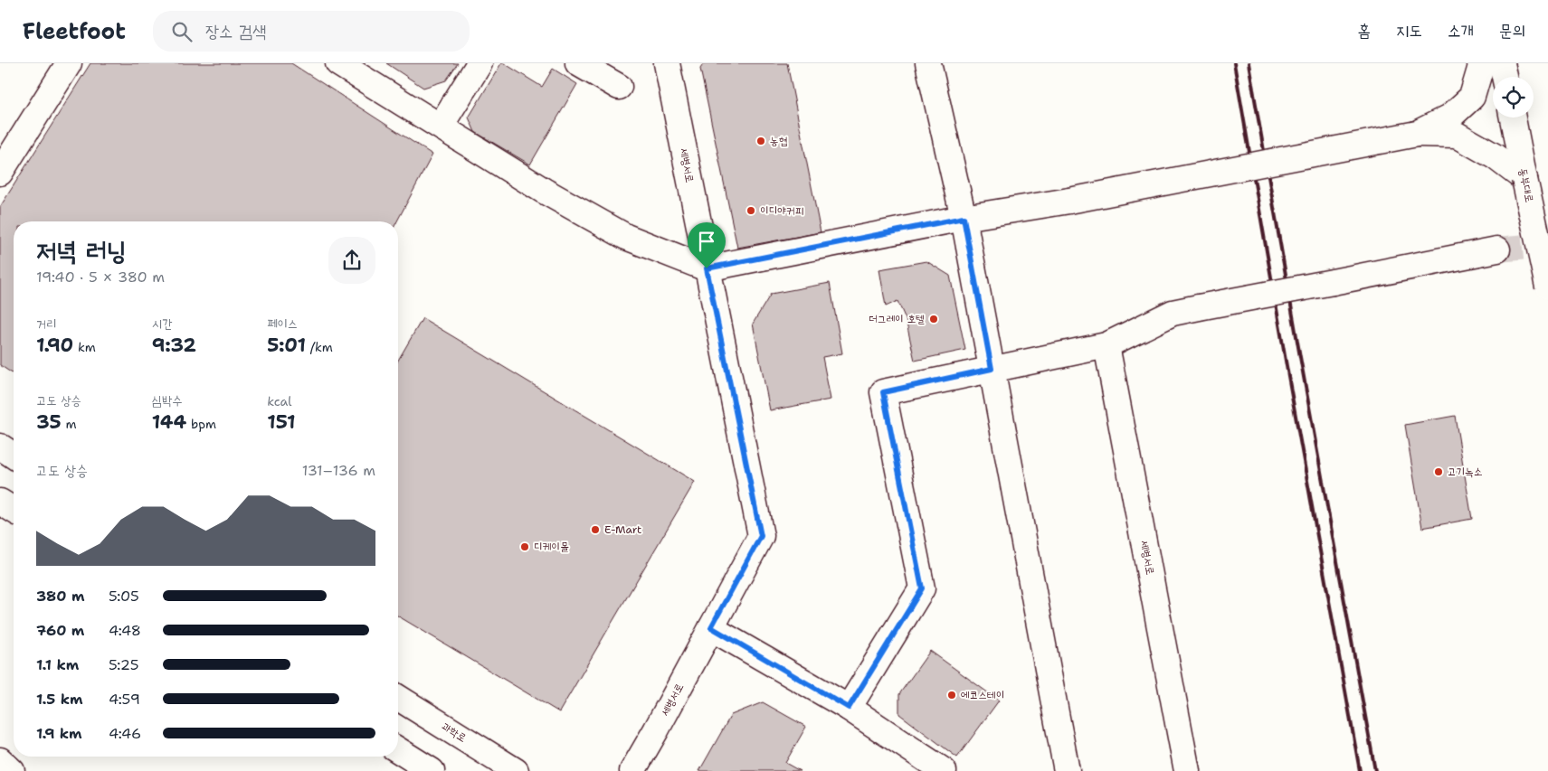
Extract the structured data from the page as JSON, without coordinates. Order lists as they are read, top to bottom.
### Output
{
  "streets": {
    "street": ["세병서로", "동부대로", "과학로"]
  },
  "places": [
    "농협",
    "이디야커피",
    "더그레이 호텔",
    "고기녹소",
    "E-Mart",
    "디케이몰",
    "에코스테이"
  ],
  "page": {
    "header": "Fleetfoot",
    "search": "장소 검색",
    "nav": [
      "홈",
      "지도",
      "소개",
      "문의"
    ],
    "heading": ["저녁 러닝", "19:40 · 5 × 380 m"],
    "stats": [
      ["거리", "1.90 km"],
      ["시간", "9:32"],
      ["페이스", "5:01 /km"],
      ["고도 상승", "35 m"],
      ["심박수", "144 bpm"],
      ["kcal", "151"]
    ],
    "chart": ["고도 상승", "131–136 m"],
    "list": [
      {
        "name": "380 m",
        "note": "5:05"
      },
      {
        "name": "760 m",
        "note": "4:48"
      },
      {
        "name": "1.1 km",
        "note": "5:25"
      },
      {
        "name": "1.5 km",
        "note": "4:59"
      },
      {
        "name": "1.9 km",
        "note": "4:46"
      }
    ]
  }
}
